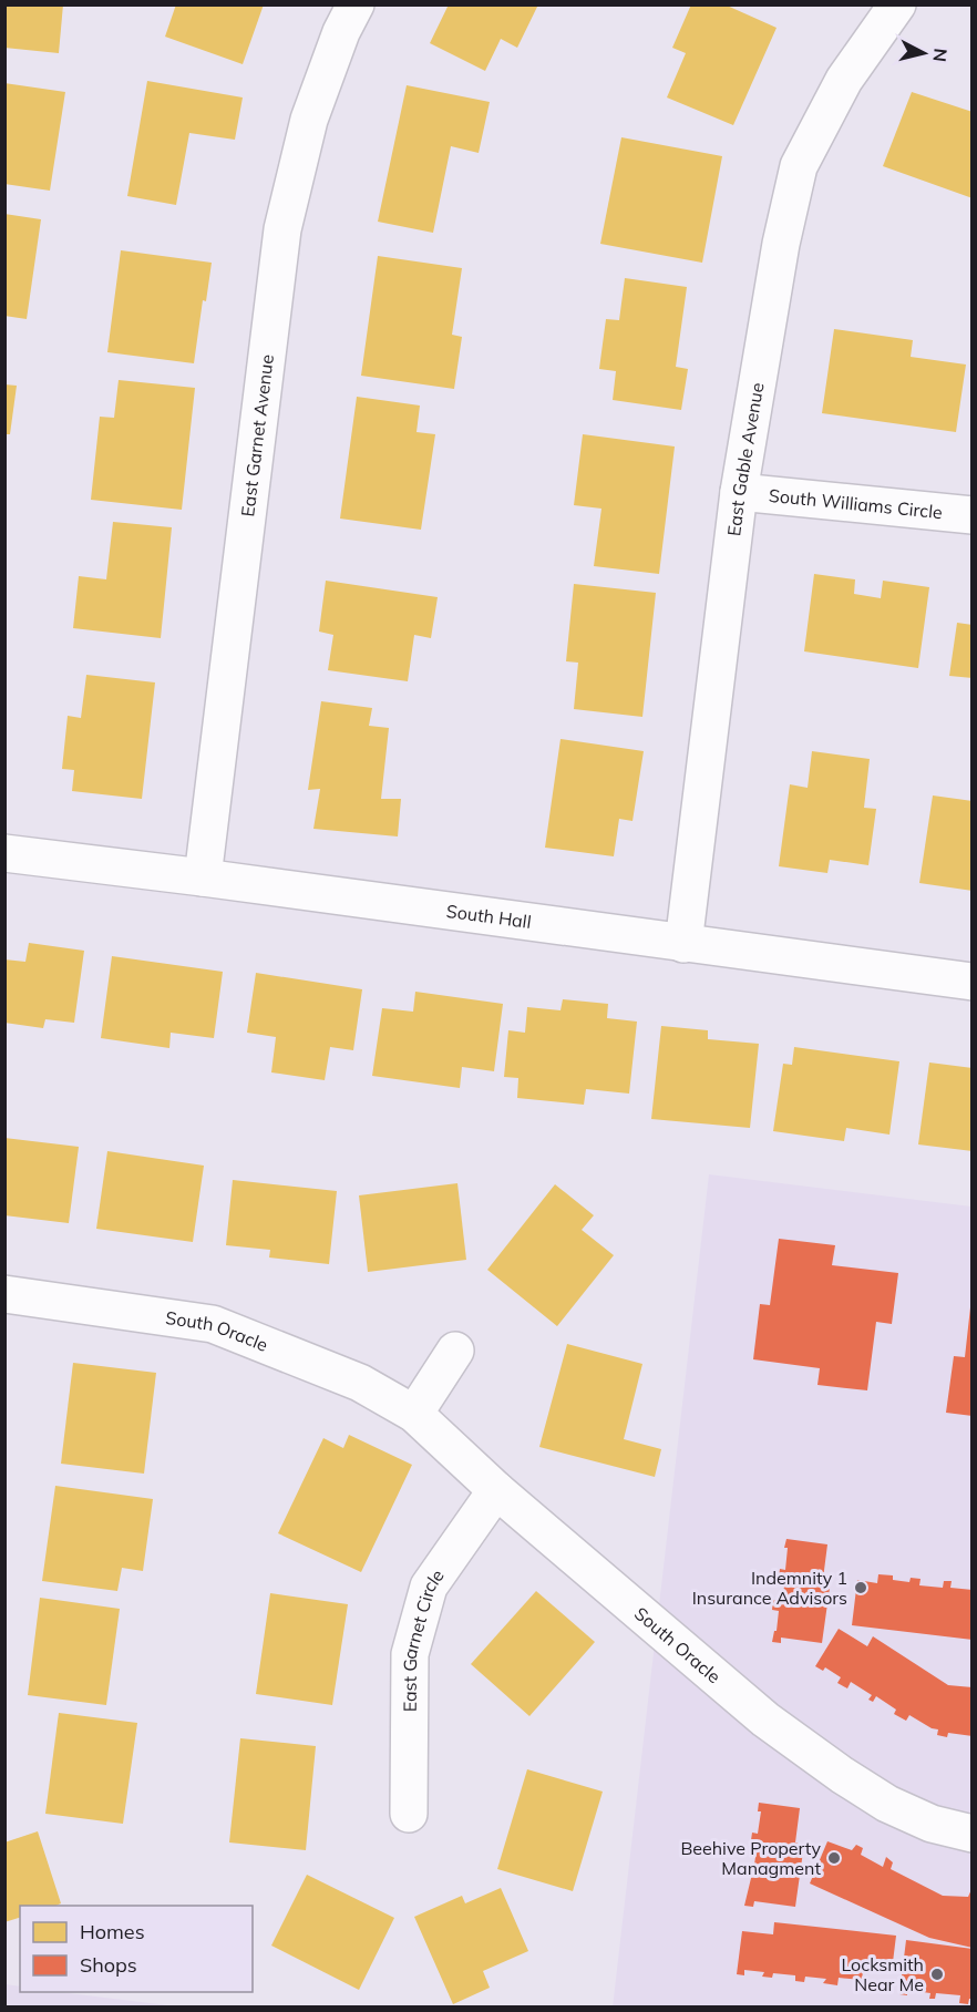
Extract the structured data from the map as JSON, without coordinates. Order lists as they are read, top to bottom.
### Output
{
  "streets": {
    "street": [
      "East Garnet Avenue",
      "East Gable Avenue",
      "South Williams Circle",
      "South Hall",
      "South Oracle",
      "East Garnet Circle"
    ]
  },
  "crossings": [
    ["East Garnet Avenue", "South Hall"],
    ["East Gable Avenue", "South Williams Circle"],
    ["East Gable Avenue", "South Hall"],
    ["South Oracle", "East Garnet Circle"]
  ],
  "places": ["Indemnity 1 Insurance Advisors", "Beehive Property Managment", "Locksmith Near Me"],
  "legend": ["Homes", "Shops"],
  "north": "right"
}
